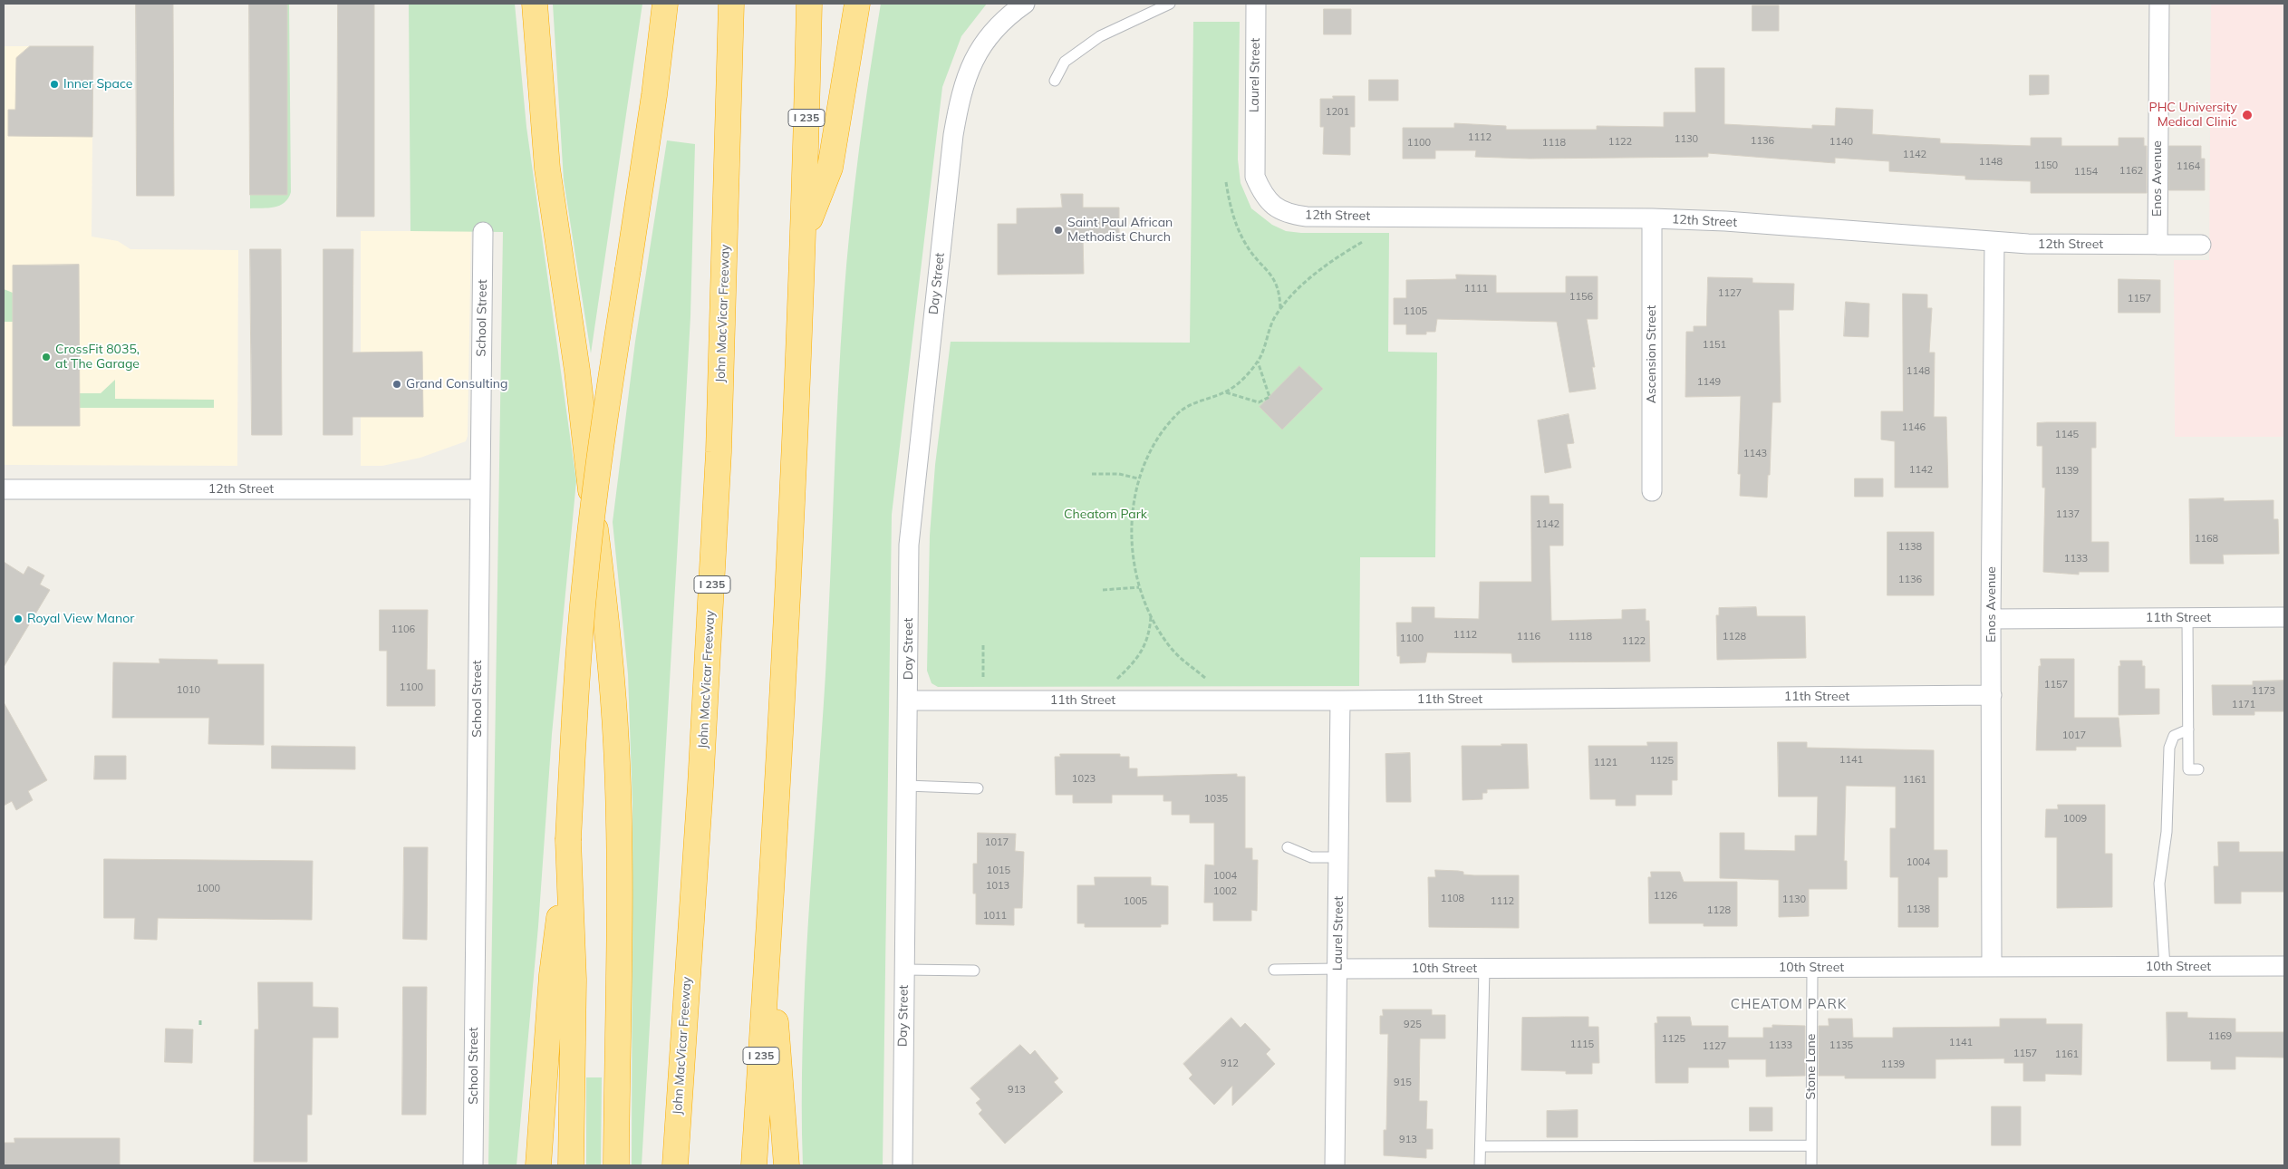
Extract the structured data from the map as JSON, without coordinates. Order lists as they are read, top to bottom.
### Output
{
  "streets": {
    "highway": ["I 235", "John MacVicar Freeway"],
    "street": [
      "Laurel Street",
      "Enos Avenue",
      "12th Street",
      "Day Street",
      "School Street",
      "Ascension Street",
      "11th Street",
      "10th Street"
    ],
    "lane": ["Stone Lane"]
  },
  "crossings": [
    ["Laurel Street", "12th Street"],
    ["Laurel Street", "11th Street"],
    ["Laurel Street", "10th Street"],
    ["Enos Avenue", "12th Street"],
    ["Enos Avenue", "11th Street"],
    ["Enos Avenue", "10th Street"],
    ["12th Street", "School Street"],
    ["12th Street", "Ascension Street"],
    ["Day Street", "11th Street"],
    ["10th Street", "Stone Lane"]
  ],
  "districts": ["CHEATOM PARK"],
  "parks": ["Cheatom Park"],
  "places": [
    "Inner Space",
    "PHC University Medical Clinic",
    "Saint Paul African Methodist Church",
    "CrossFit 8035, at The Garage",
    "Grand Consulting",
    "Royal View Manor"
  ],
  "house_numbers": [
    "1201",
    "1112",
    "1130",
    "1136",
    "1122",
    "1140",
    "1100",
    "1118",
    "1142",
    "1148",
    "1150",
    "1164",
    "1162",
    "1154",
    "1111",
    "1127",
    "1156",
    "1157",
    "1105",
    "1151",
    "1148",
    "1149",
    "1146",
    "1145",
    "1143",
    "1142",
    "1139",
    "1137",
    "1142",
    "1168",
    "1138",
    "1133",
    "1136",
    "1106",
    "1112",
    "1116",
    "1118",
    "1128",
    "1100",
    "1122",
    "1157",
    "1100",
    "1010",
    "1173",
    "1171",
    "1017",
    "1141",
    "1125",
    "1121",
    "1023",
    "1161",
    "1035",
    "1009",
    "1017",
    "1004",
    "1015",
    "1004",
    "1013",
    "1000",
    "1002",
    "1126",
    "1108",
    "1130",
    "1005",
    "1112",
    "1138",
    "1128",
    "1011",
    "925",
    "1169",
    "1125",
    "1141",
    "1115",
    "1133",
    "1135",
    "1127",
    "1157",
    "1161",
    "912",
    "1139",
    "915",
    "913",
    "913"
  ]
}
